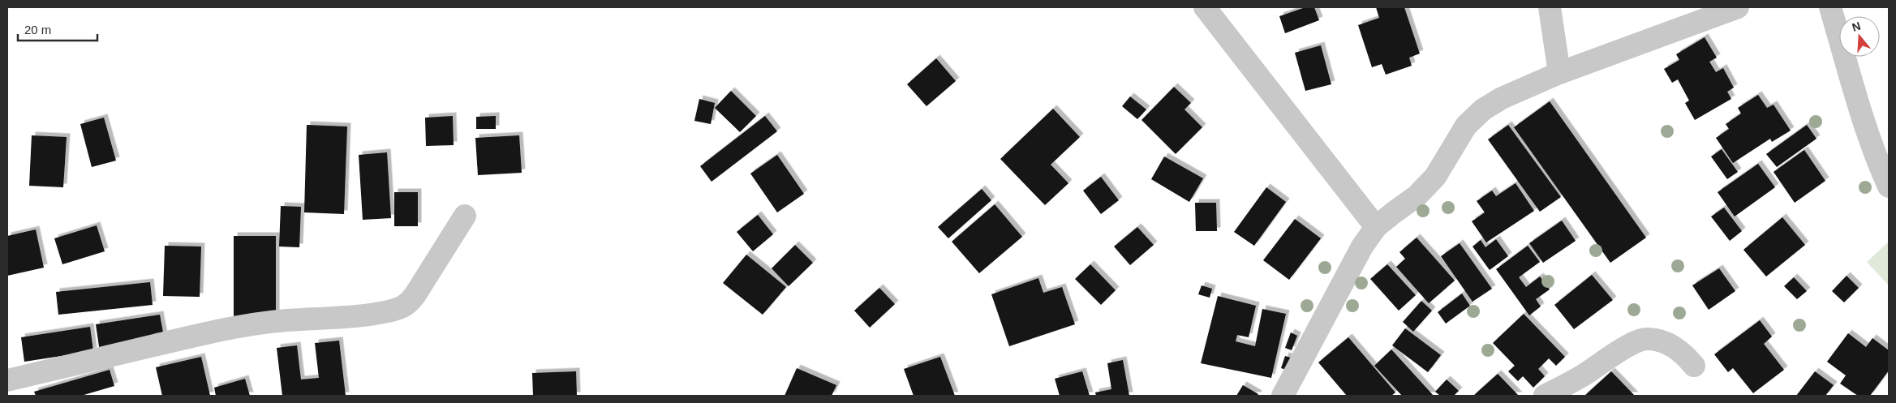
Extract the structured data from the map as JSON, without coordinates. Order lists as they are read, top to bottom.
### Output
{
  "scale_bar": "20 m",
  "north": "top"
}
